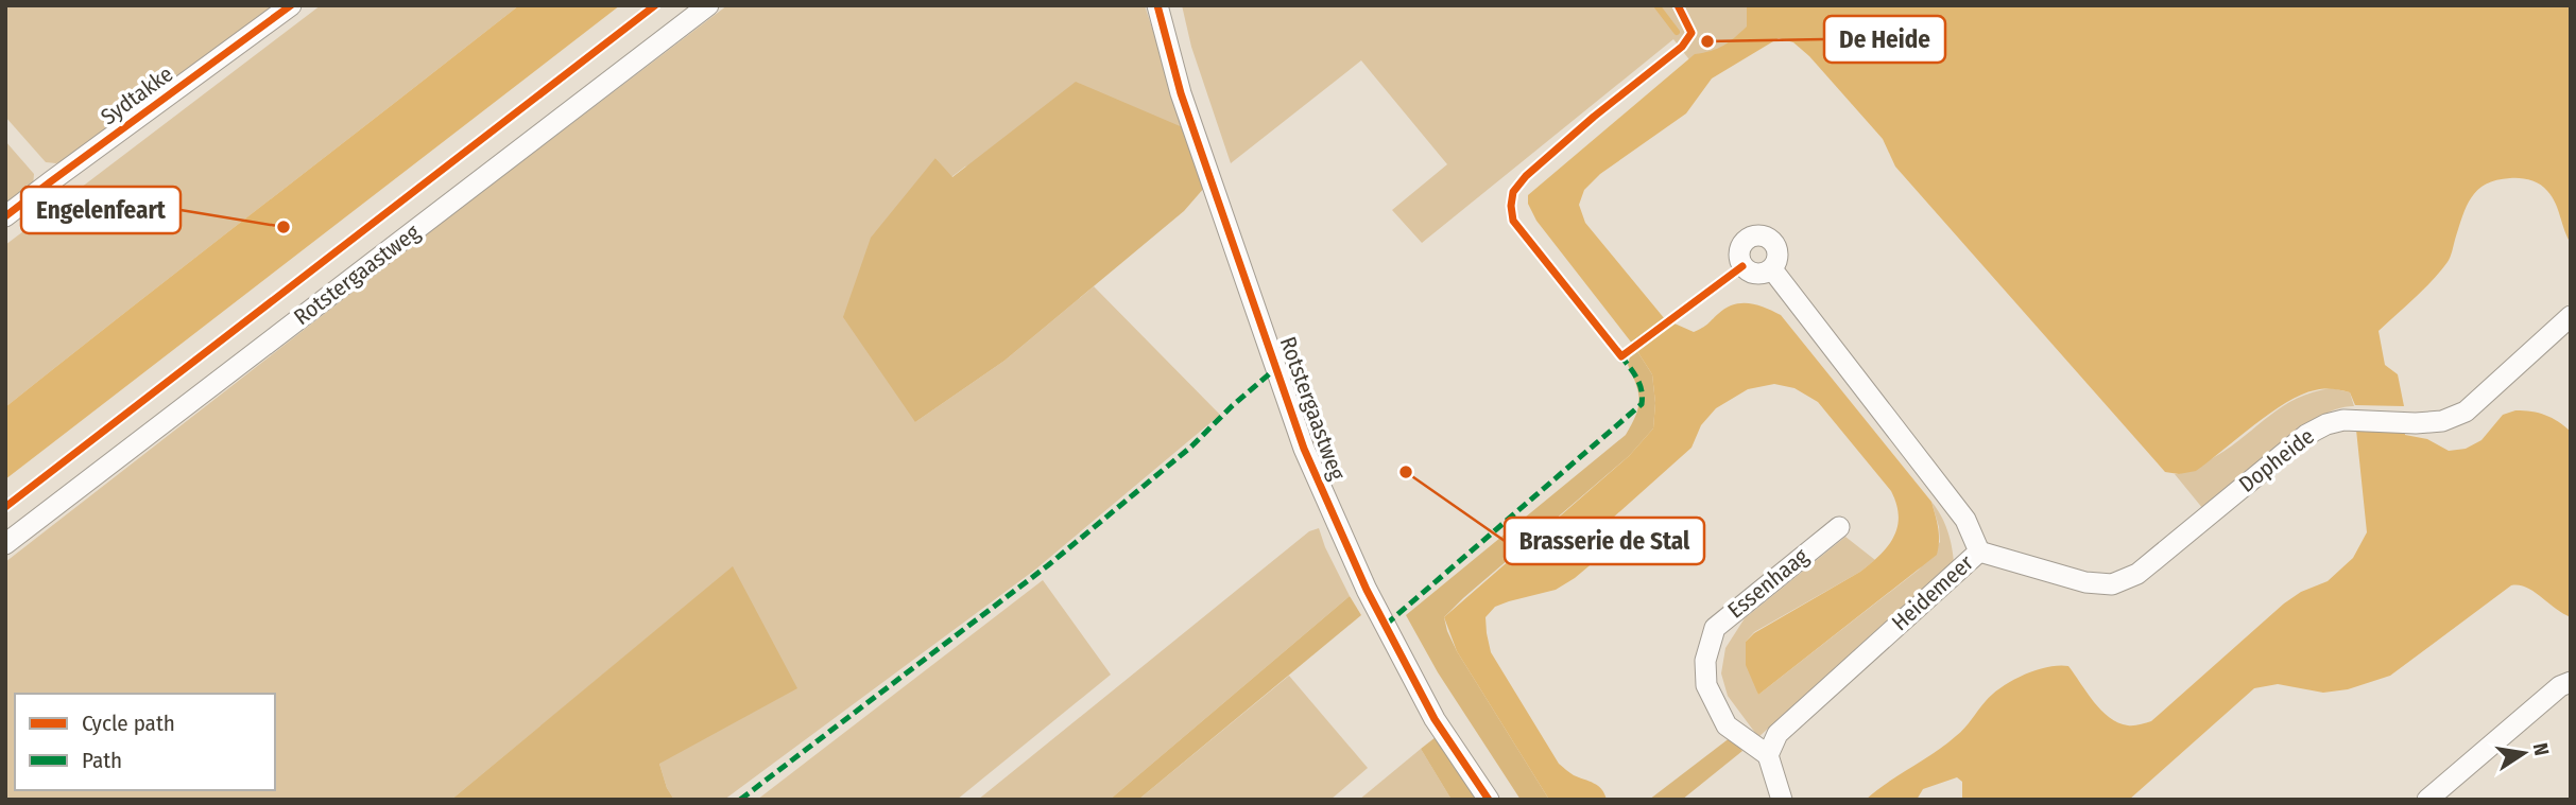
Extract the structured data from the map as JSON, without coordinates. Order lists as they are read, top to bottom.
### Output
{
  "streets": {
    "street": [
      "Sydtakke",
      "Rotstergaastweg",
      "Dopheide",
      "Essenhaag",
      "Heidemeer"
    ]
  },
  "crossings": [
    ["Dopheide", "Heidemeer"],
    ["Essenhaag", "Heidemeer"]
  ],
  "places": ["De Heide", "Engelenfeart", "Brasserie de Stal"],
  "legend": ["Cycle path", "Path"],
  "north": "right"
}
